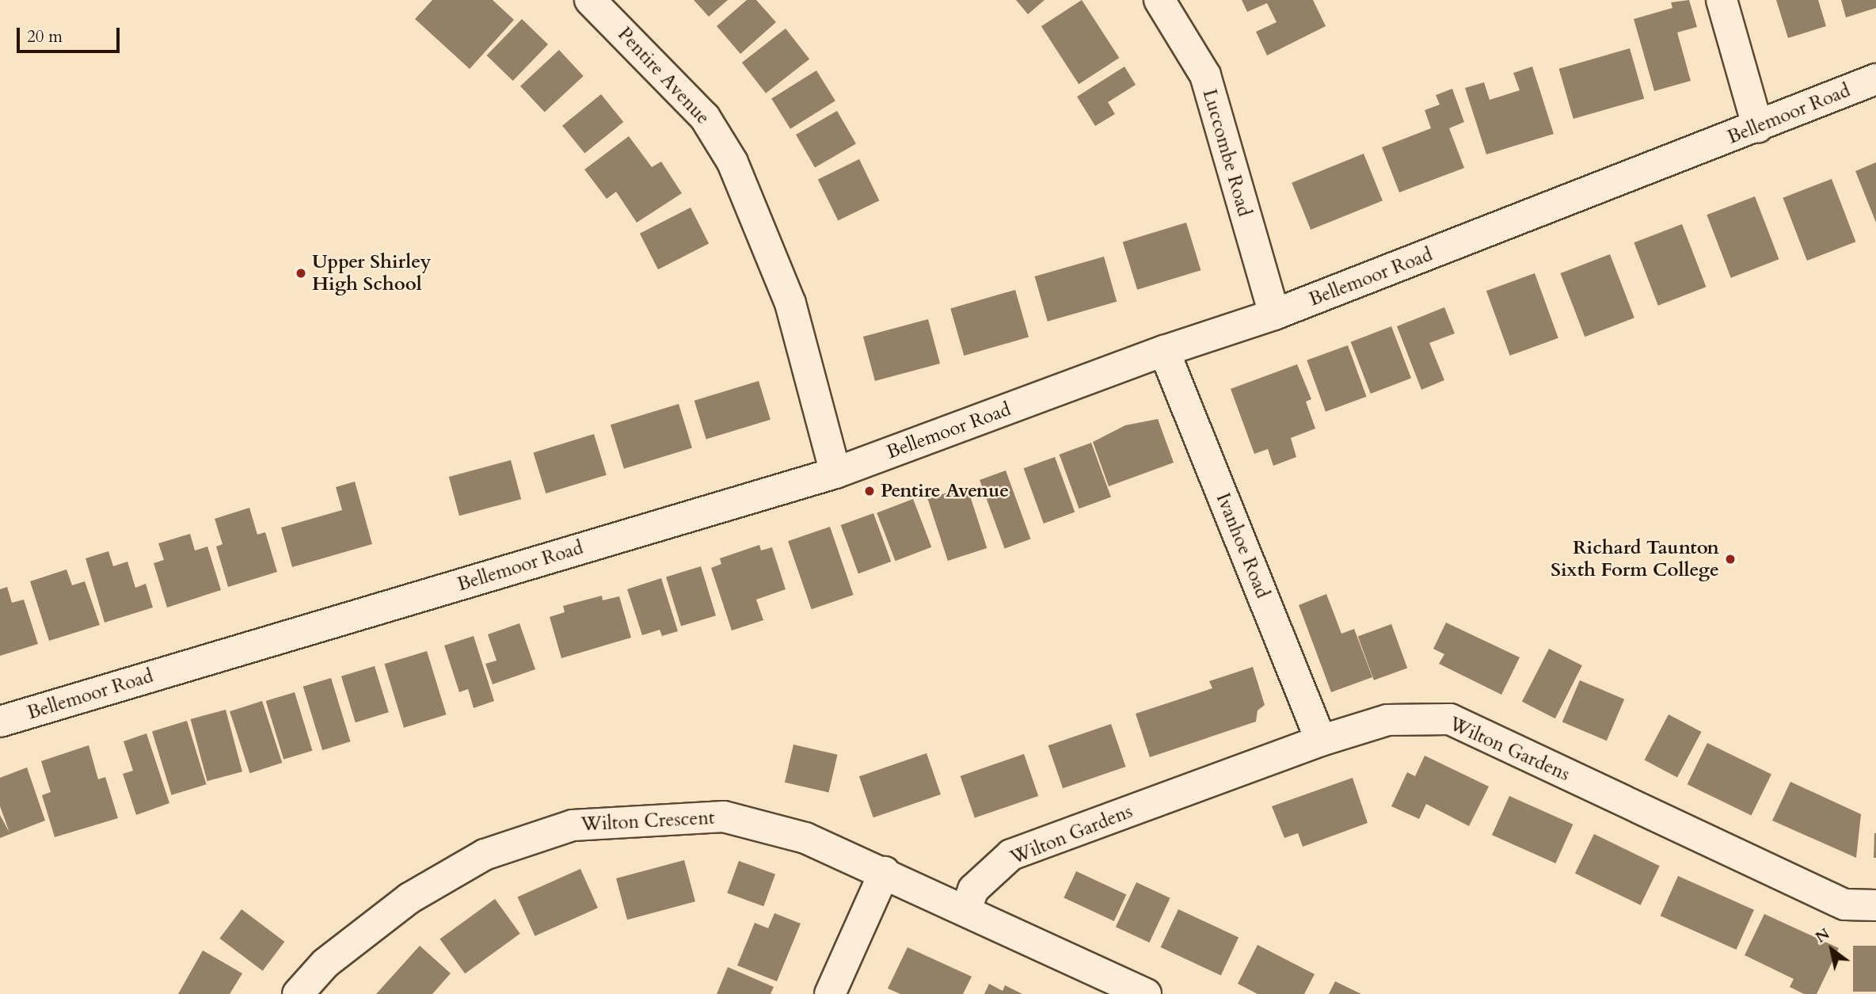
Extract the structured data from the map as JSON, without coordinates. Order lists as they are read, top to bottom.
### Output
{
  "streets": {
    "street": [
      "Pentire Avenue",
      "Bellemoor Road",
      "Luccombe Road",
      "Ivanhoe Road",
      "Wilton Gardens",
      "Wilton Crescent"
    ]
  },
  "crossings": [
    ["Pentire Avenue", "Bellemoor Road"],
    ["Bellemoor Road", "Luccombe Road"],
    ["Bellemoor Road", "Ivanhoe Road"],
    ["Ivanhoe Road", "Wilton Gardens"],
    ["Wilton Gardens", "Wilton Crescent"]
  ],
  "places": ["Upper Shirley High School", "Pentire Avenue", "Richard Taunton Sixth Form College"],
  "scale_bar": "20 m",
  "north": "top left"
}
